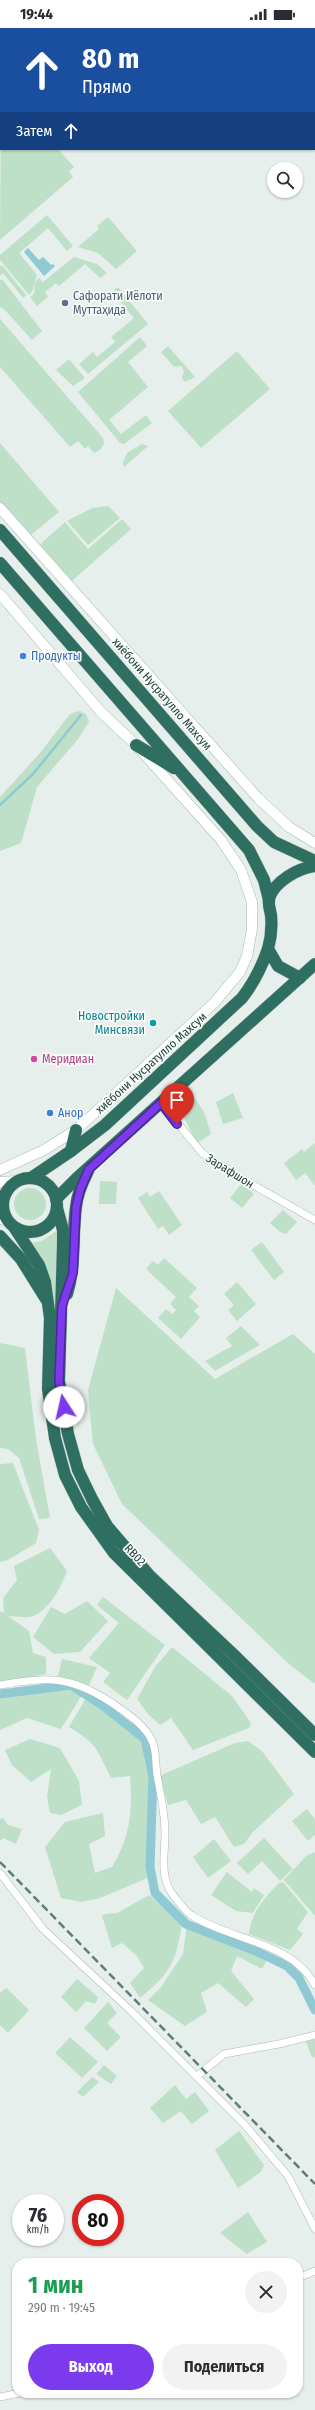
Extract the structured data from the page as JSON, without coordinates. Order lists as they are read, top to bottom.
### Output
{
  "streets": {
    "highway": ["хиёбони Нусратулло Махсум", "RB02"],
    "street": ["Зарафшон"]
  },
  "crossings": [
    ["хиёбони Нусратулло Махсум", "RB02"]
  ],
  "places": [
    "Сафорати Иёлоти Муттаҳида",
    "Продукты",
    "Новостройки Минсвязи",
    "Меридиан",
    "Анор"
  ],
  "page": {
    "status": "19:44",
    "turn": ["80 m", "Прямо"],
    "then": "Затем",
    "speed": "76 km/h",
    "limit": "80",
    "heading": ["1 мин", "290 m · 19:45"],
    "buttons": ["Выход", "Поделиться"]
  }
}
